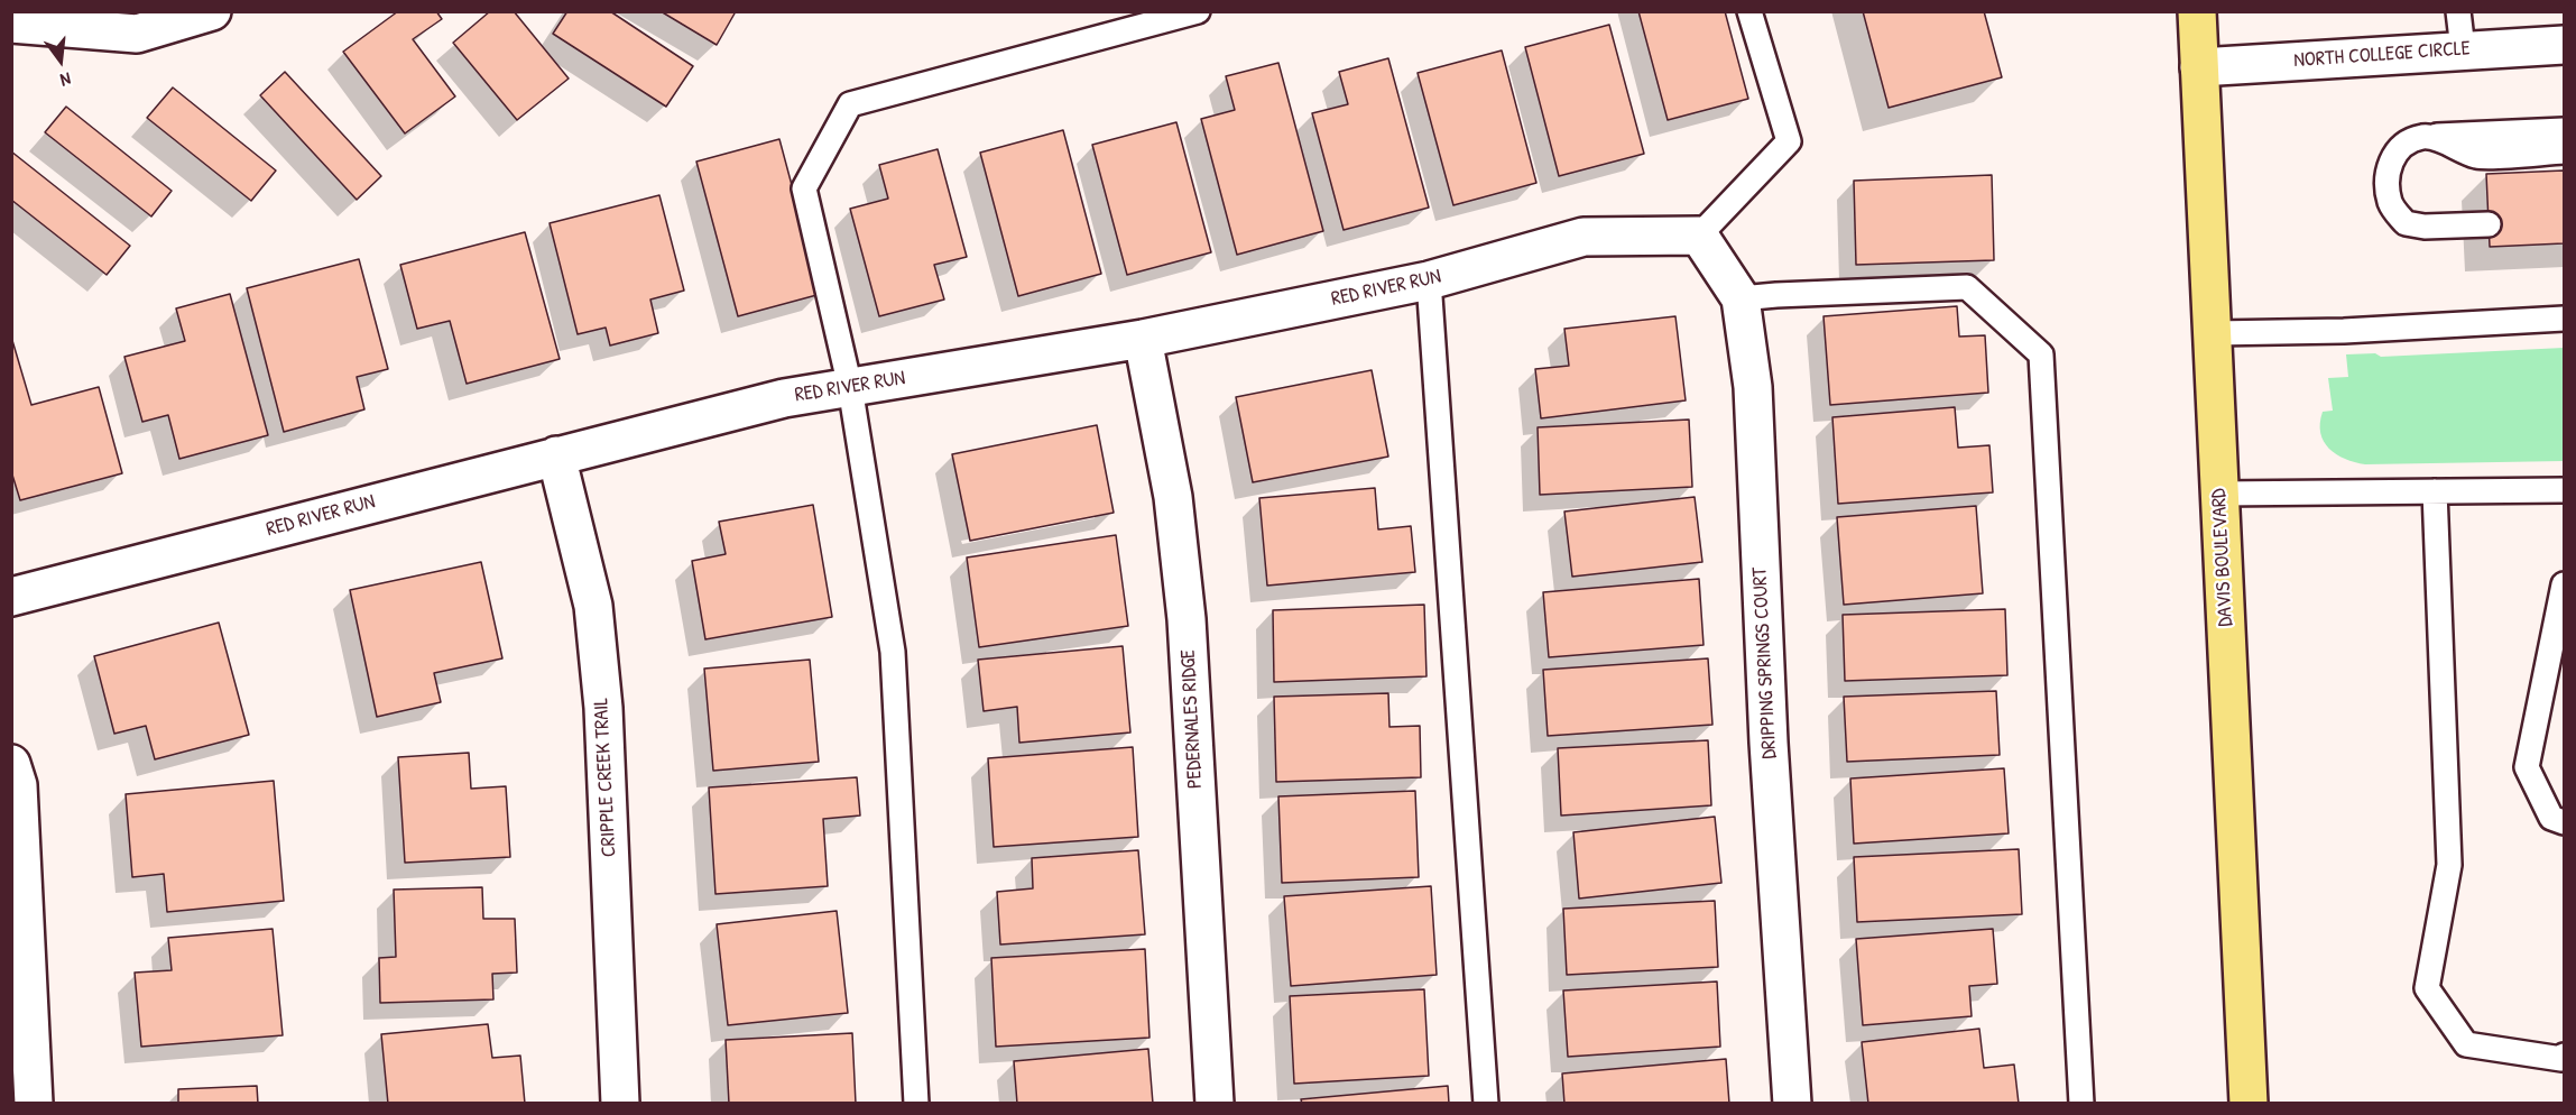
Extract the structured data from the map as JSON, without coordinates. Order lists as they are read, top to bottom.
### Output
{
  "streets": {
    "main road": ["DAVIS BOULEVARD"],
    "street": [
      "NORTH COLLEGE CIRCLE",
      "RED RIVER RUN",
      "DRIPPING SPRINGS COURT",
      "PEDERNALES RIDGE",
      "CRIPPLE CREEK TRAIL"
    ]
  },
  "crossings": [
    ["NORTH COLLEGE CIRCLE", "DAVIS BOULEVARD"],
    ["RED RIVER RUN", "DRIPPING SPRINGS COURT"],
    ["RED RIVER RUN", "PEDERNALES RIDGE"],
    ["RED RIVER RUN", "CRIPPLE CREEK TRAIL"]
  ],
  "north": "bottom"
}
